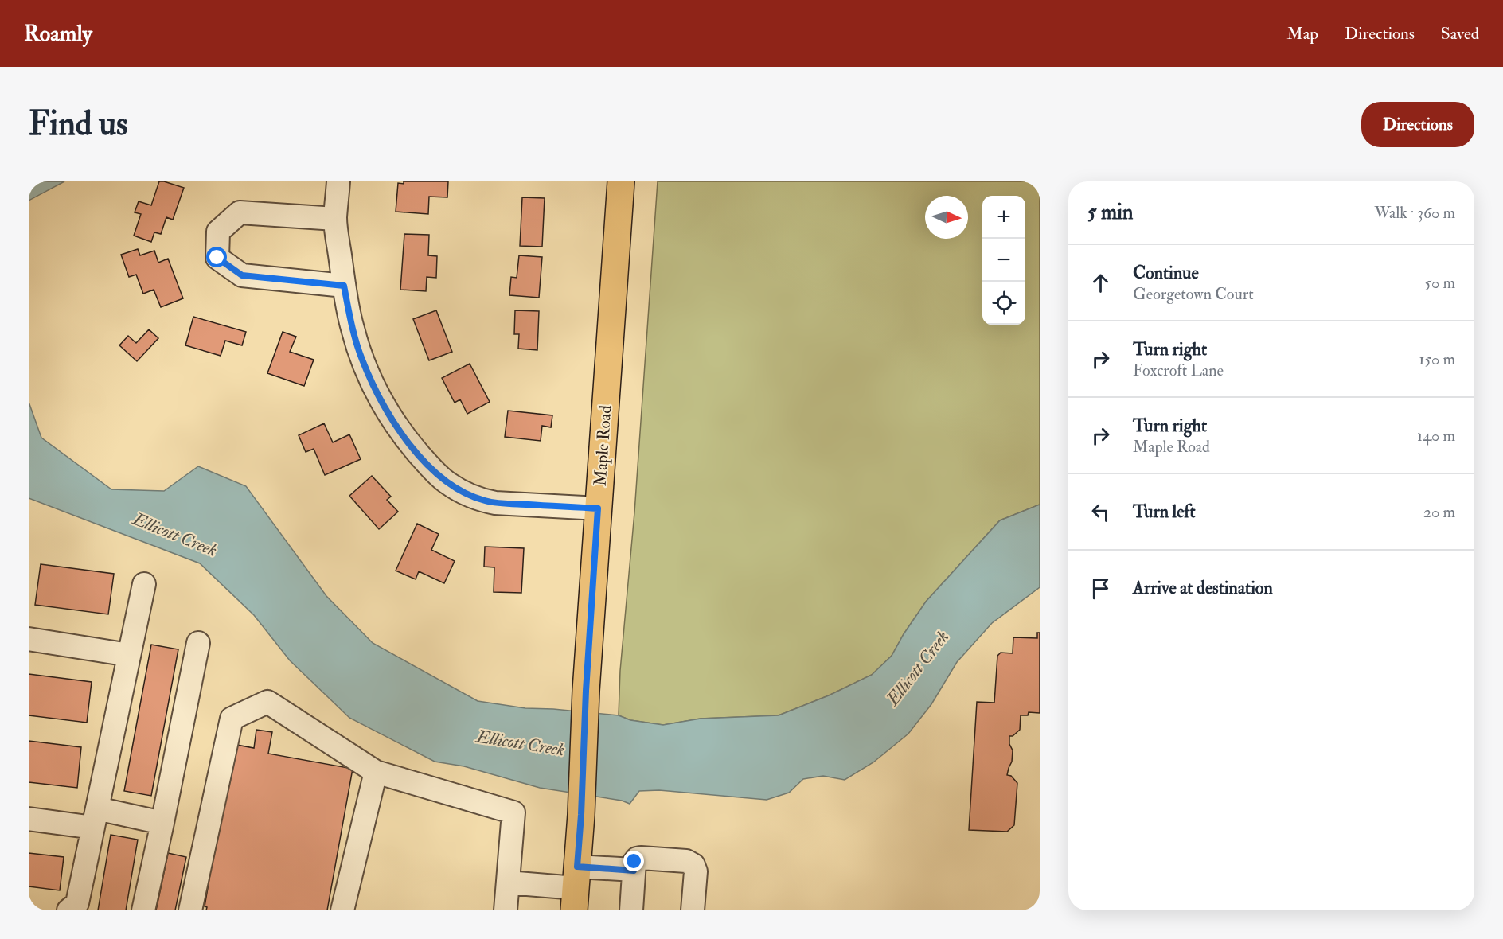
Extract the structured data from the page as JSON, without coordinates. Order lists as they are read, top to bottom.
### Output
{
  "streets": {
    "main road": ["Maple Road"]
  },
  "water": ["Ellicott Creek"],
  "north": "right",
  "page": {
    "header": "Roamly",
    "nav": ["Map", "Directions", "Saved"],
    "buttons": "Directions",
    "title": "Find us",
    "heading": ["5 min", "Walk · 360 m"],
    "map_buttons": ["+", "−"],
    "list": [
      ["Continue", "Georgetown Court", "50 m"],
      ["Turn right", "Foxcroft Lane", "150 m"],
      ["Turn right", "Maple Road", "140 m"],
      ["Turn left", "20 m"],
      "Arrive at destination"
    ]
  }
}
